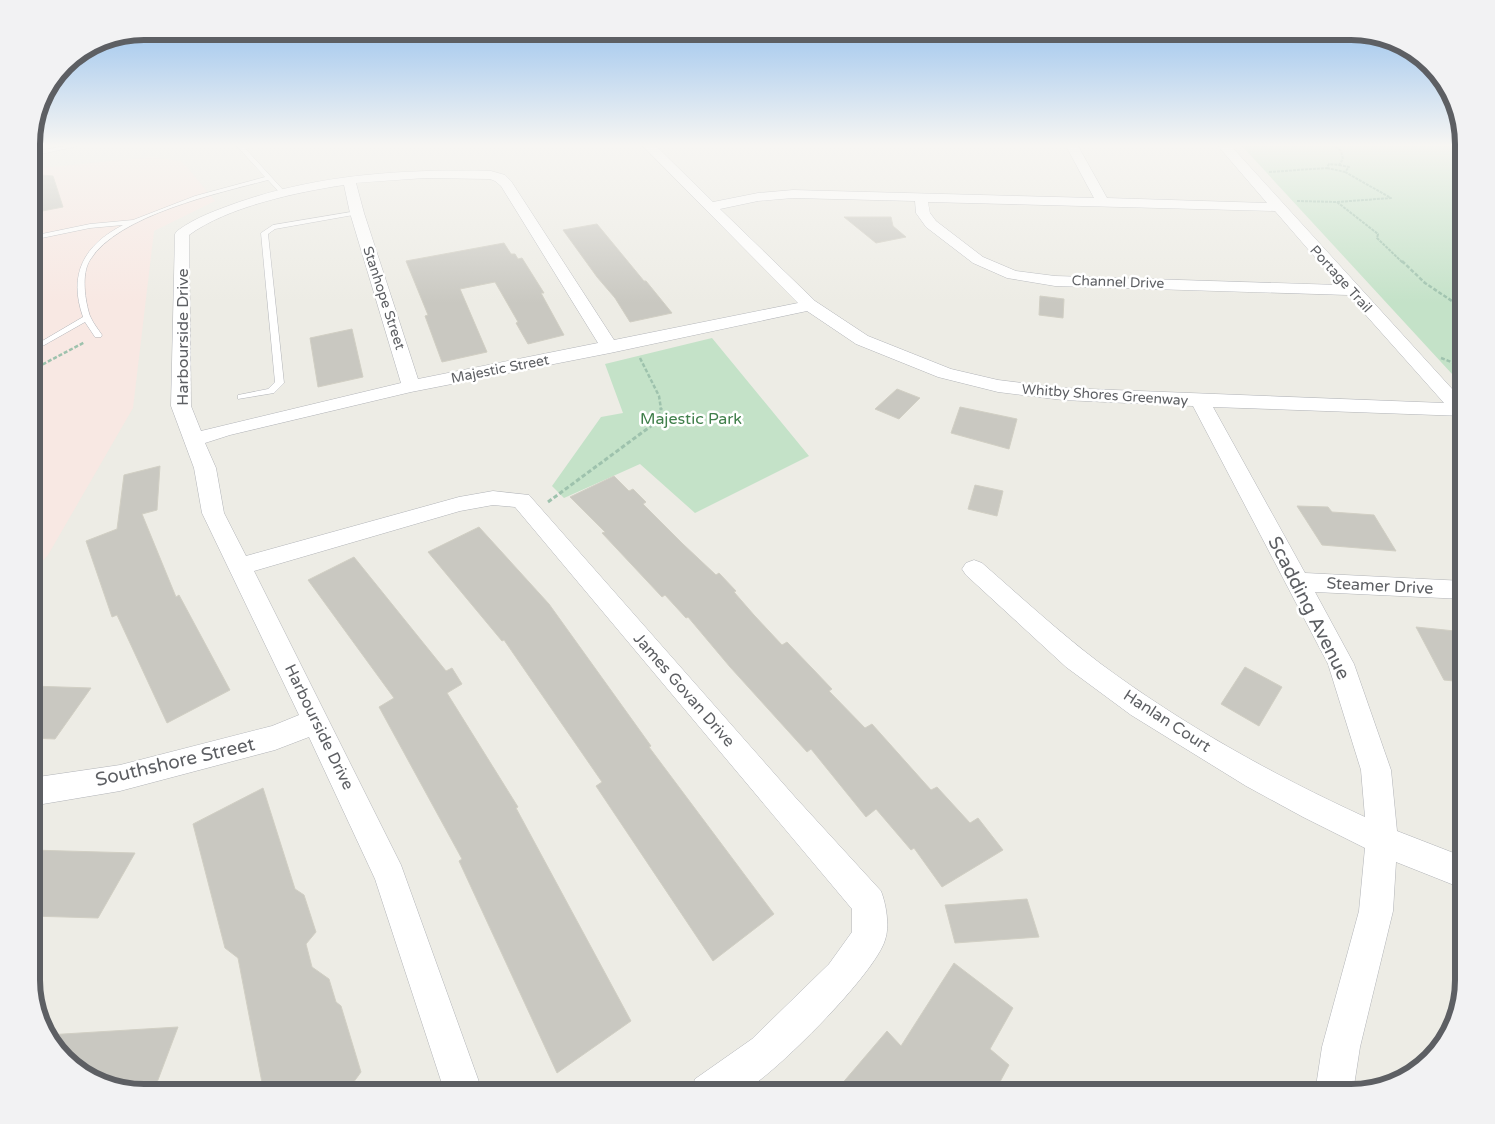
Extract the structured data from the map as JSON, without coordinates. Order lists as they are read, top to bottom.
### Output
{
  "streets": {
    "street": [
      "Portage Trail",
      "Channel Drive",
      "Stanhope Street",
      "Harbourside Drive",
      "Majestic Street",
      "Whitby Shores Greenway",
      "Steamer Drive",
      "Scadding Avenue",
      "James Govan Drive",
      "Hanlan Court",
      "Southshore Street"
    ]
  },
  "crossings": [
    ["Portage Trail", "Channel Drive"],
    ["Stanhope Street", "Majestic Street"],
    ["Harbourside Drive", "Majestic Street"],
    ["Harbourside Drive", "James Govan Drive"],
    ["Harbourside Drive", "Southshore Street"],
    ["Majestic Street", "Whitby Shores Greenway"],
    ["Whitby Shores Greenway", "Scadding Avenue"],
    ["Steamer Drive", "Scadding Avenue"],
    ["Scadding Avenue", "Hanlan Court"]
  ],
  "parks": ["Majestic Park"]
}
